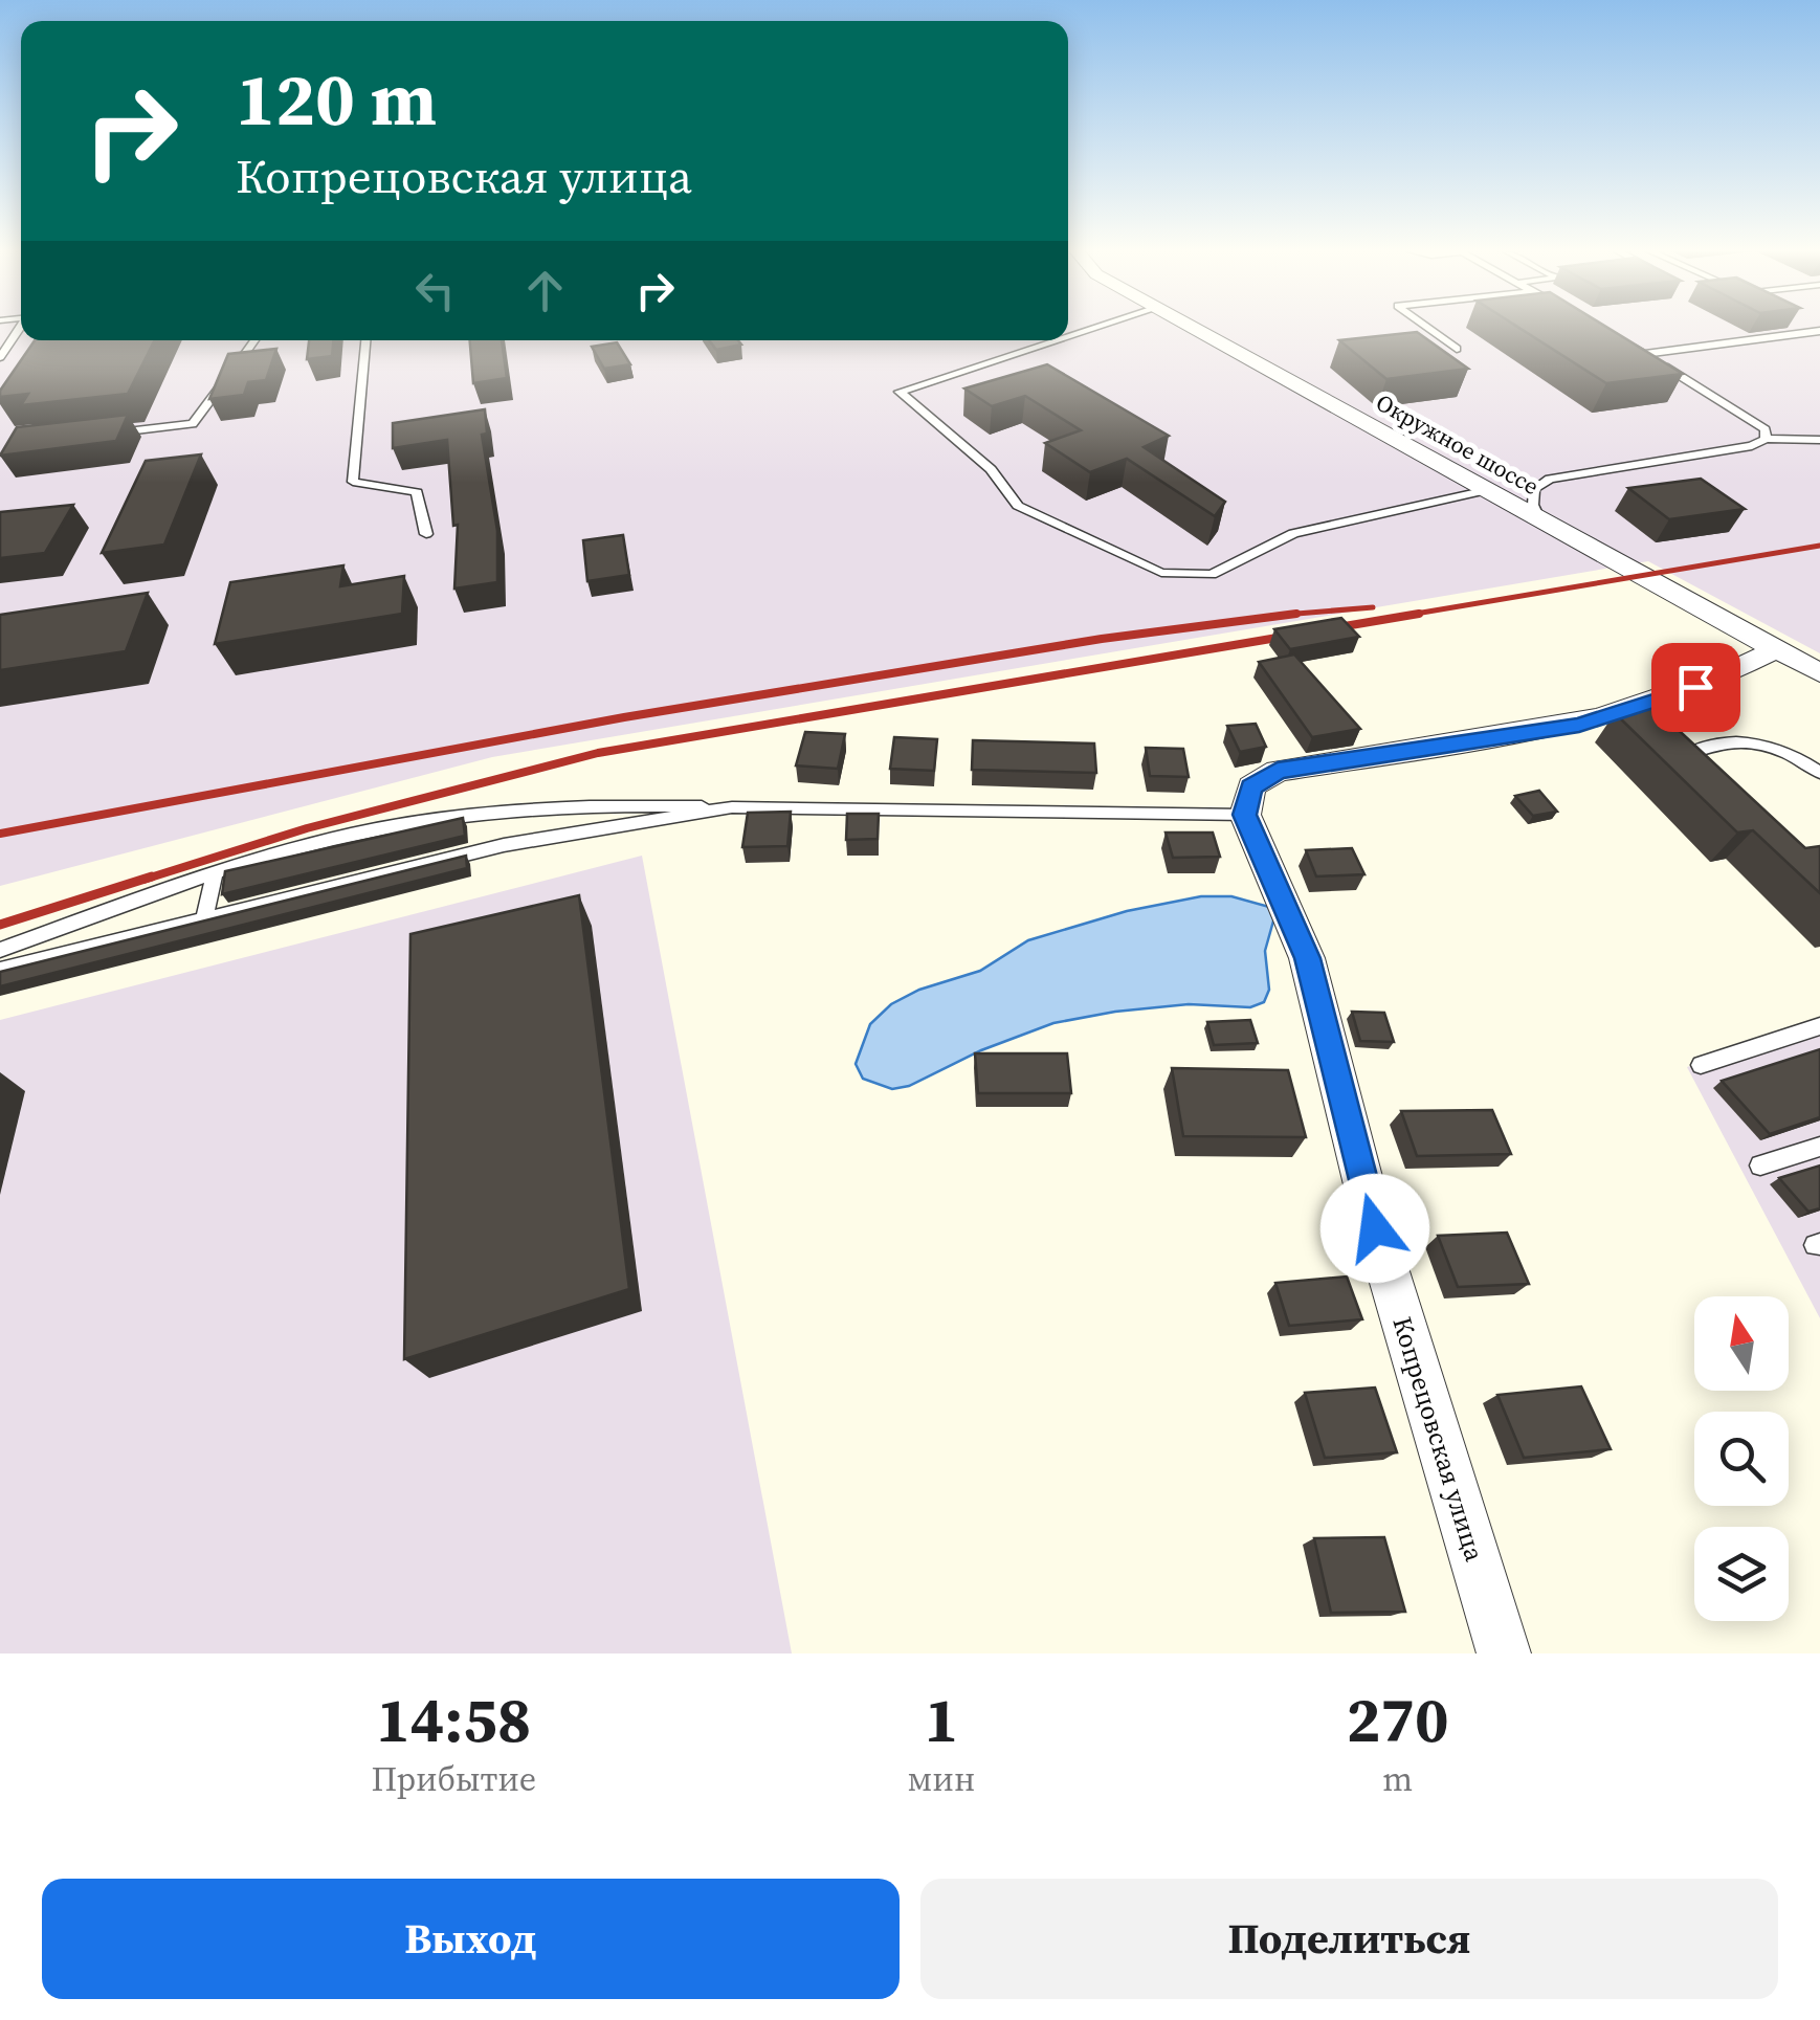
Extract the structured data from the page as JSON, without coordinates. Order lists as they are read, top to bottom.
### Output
{
  "streets": {
    "street": ["Окружное шоссе", "Копрецовская улица"]
  },
  "north": "top",
  "page": {
    "turn": ["120 m", "Копрецовская улица"],
    "eta": [
      "14:58",
      "Прибытие",
      "1",
      "мин",
      "270",
      "m"
    ],
    "buttons": ["Выход", "Поделиться"]
  }
}
